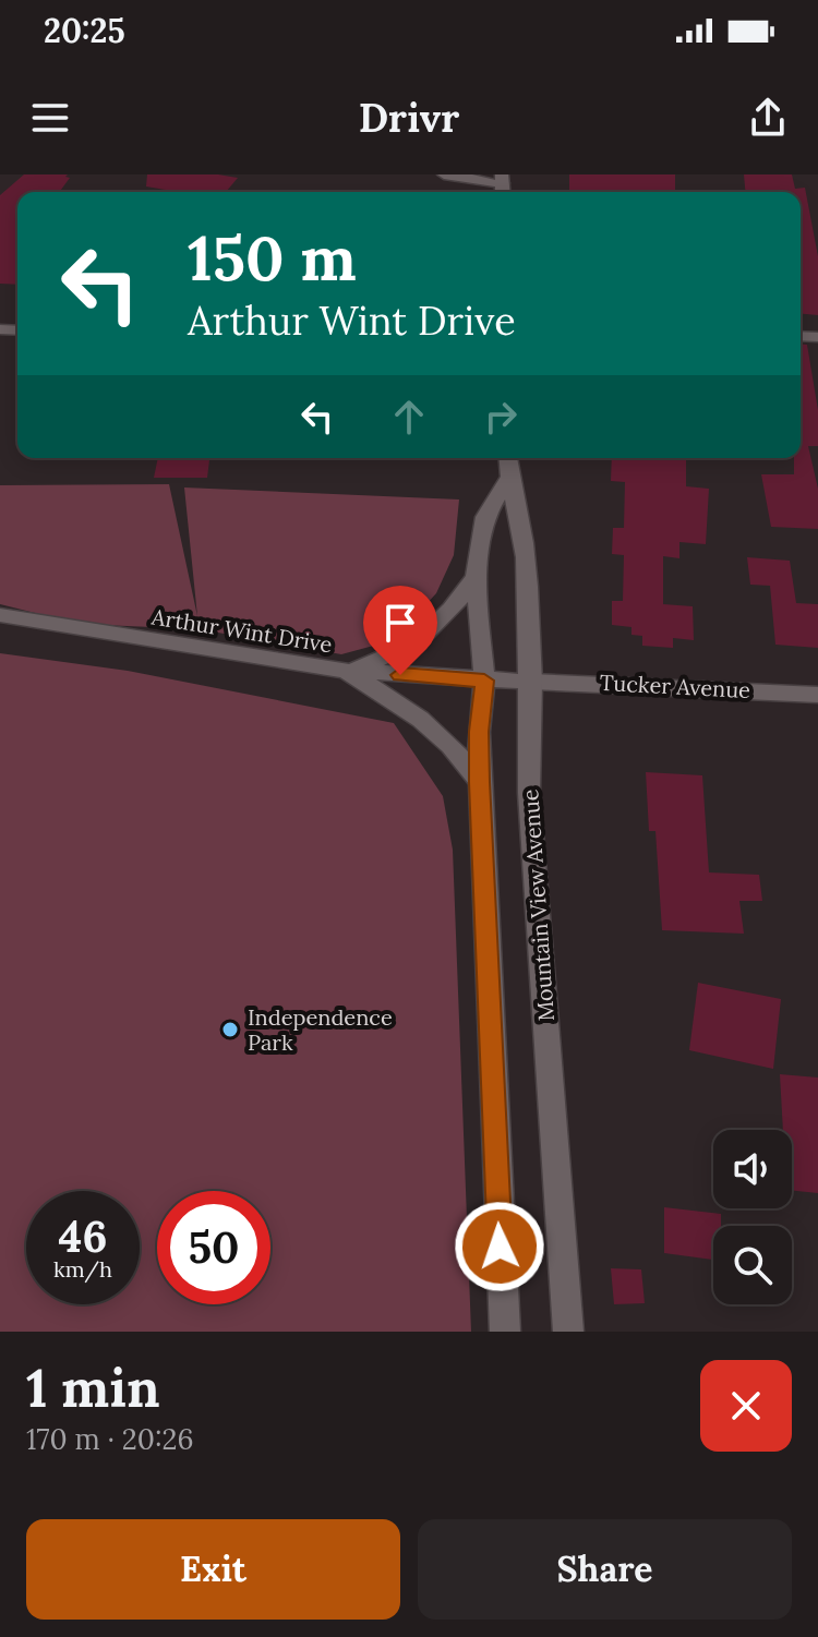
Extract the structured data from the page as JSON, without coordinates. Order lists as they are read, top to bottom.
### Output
{
  "streets": {
    "main road": ["Arthur Wint Drive", "Tucker Avenue", "Mountain View Avenue"]
  },
  "crossings": [
    ["Arthur Wint Drive", "Tucker Avenue"],
    ["Arthur Wint Drive", "Mountain View Avenue"],
    ["Tucker Avenue", "Mountain View Avenue"]
  ],
  "places": ["Independence Park"],
  "page": {
    "status": "20:25",
    "header": "Drivr",
    "turn": ["150 m", "Arthur Wint Drive"],
    "speed": "46 km/h",
    "limit": "50",
    "heading": ["1 min", "170 m · 20:26"],
    "buttons": ["Exit", "Share"]
  }
}
